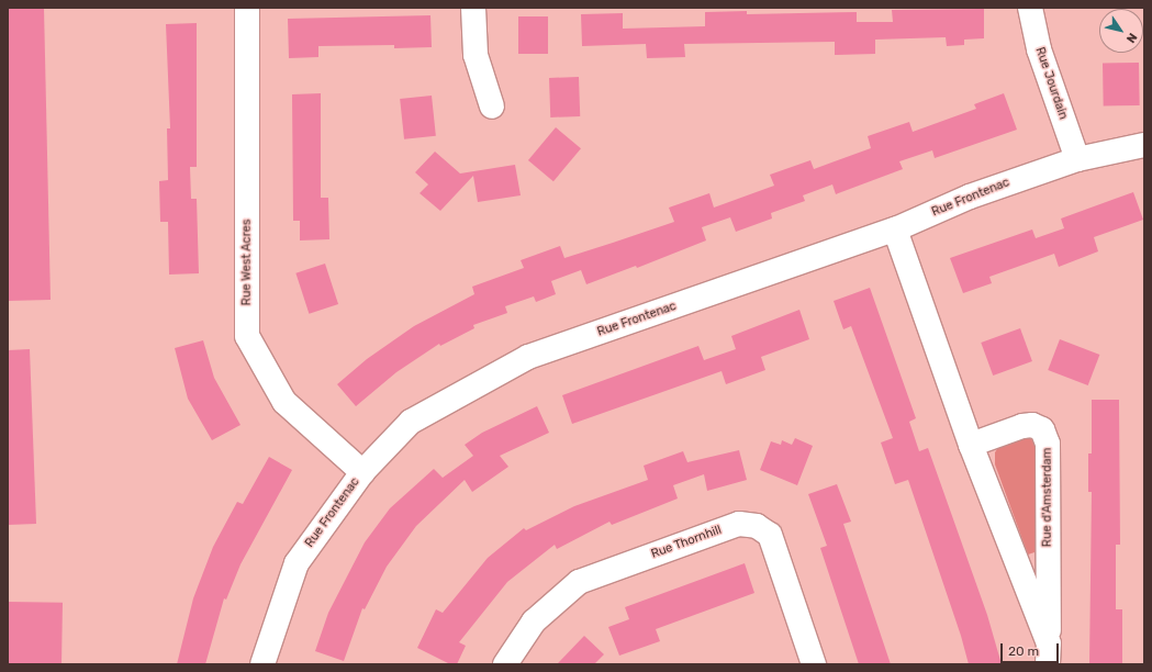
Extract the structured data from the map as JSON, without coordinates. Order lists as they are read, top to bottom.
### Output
{
  "streets": {
    "street": [
      "Rue Jourdain",
      "Rue Frontenac",
      "Rue West Acres",
      "Rue d'Amsterdam",
      "Rue Thornhill"
    ]
  },
  "crossings": [
    ["Rue Jourdain", "Rue Frontenac"],
    ["Rue Frontenac", "Rue West Acres"],
    ["Rue Frontenac", "Rue d'Amsterdam"]
  ],
  "scale_bar": "20 m",
  "north": "bottom right"
}
